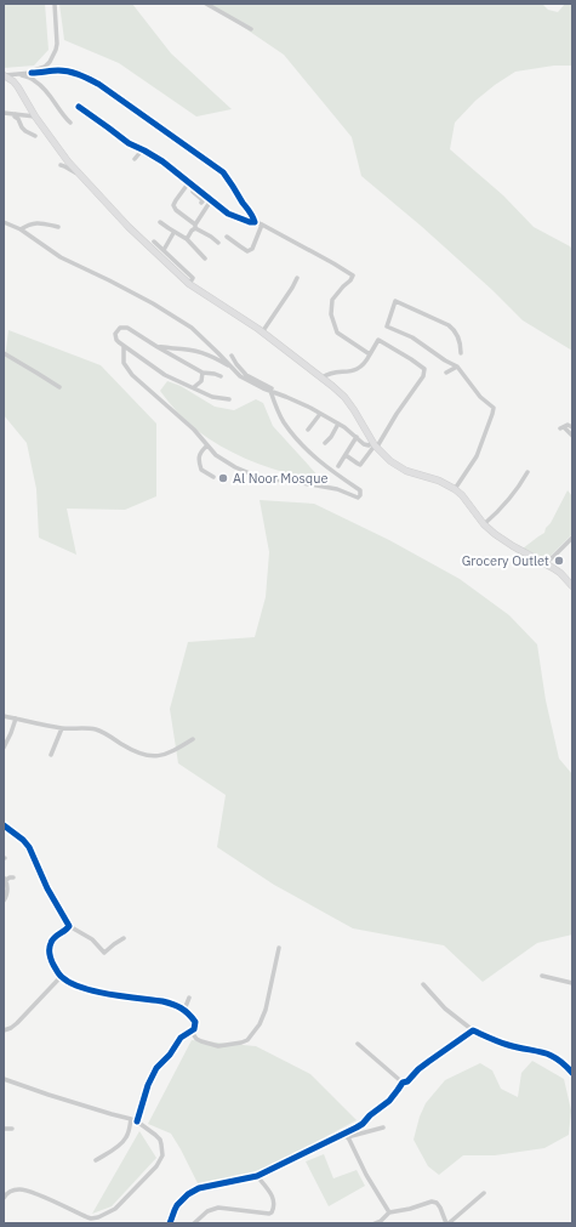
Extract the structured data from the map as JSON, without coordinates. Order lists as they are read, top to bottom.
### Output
{
  "places": ["Al Noor Mosque", "Grocery Outlet"]
}
